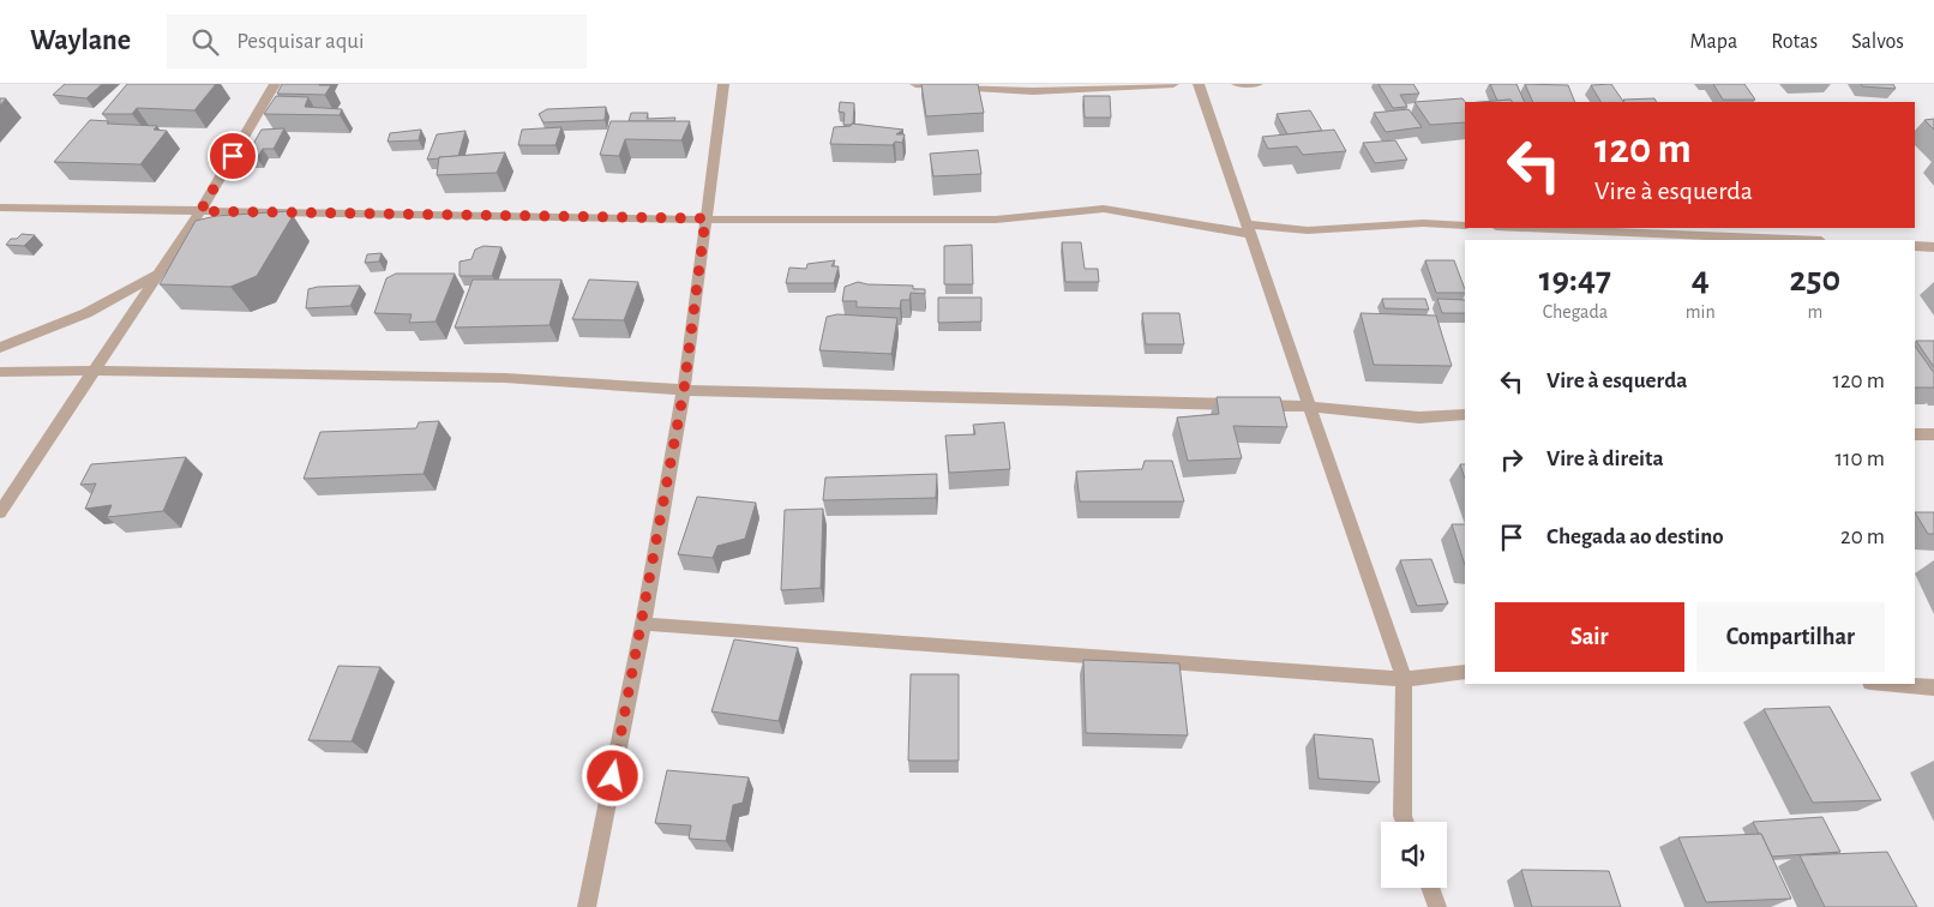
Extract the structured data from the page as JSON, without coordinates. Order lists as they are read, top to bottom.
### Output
{
  "page": {
    "header": "Waylane",
    "search": "Pesquisar aqui",
    "nav": ["Mapa", "Rotas", "Salvos"],
    "turn": ["120 m", "Vire à esquerda"],
    "eta": [
      "19:47",
      "Chegada",
      "4",
      "min",
      "250",
      "m"
    ],
    "list": [
      {
        "name": "Vire à esquerda",
        "value": "120 m"
      },
      {
        "name": "Vire à direita",
        "value": "110 m"
      },
      {
        "name": "Chegada ao destino",
        "value": "20 m"
      }
    ],
    "buttons": ["Sair", "Compartilhar"]
  }
}
